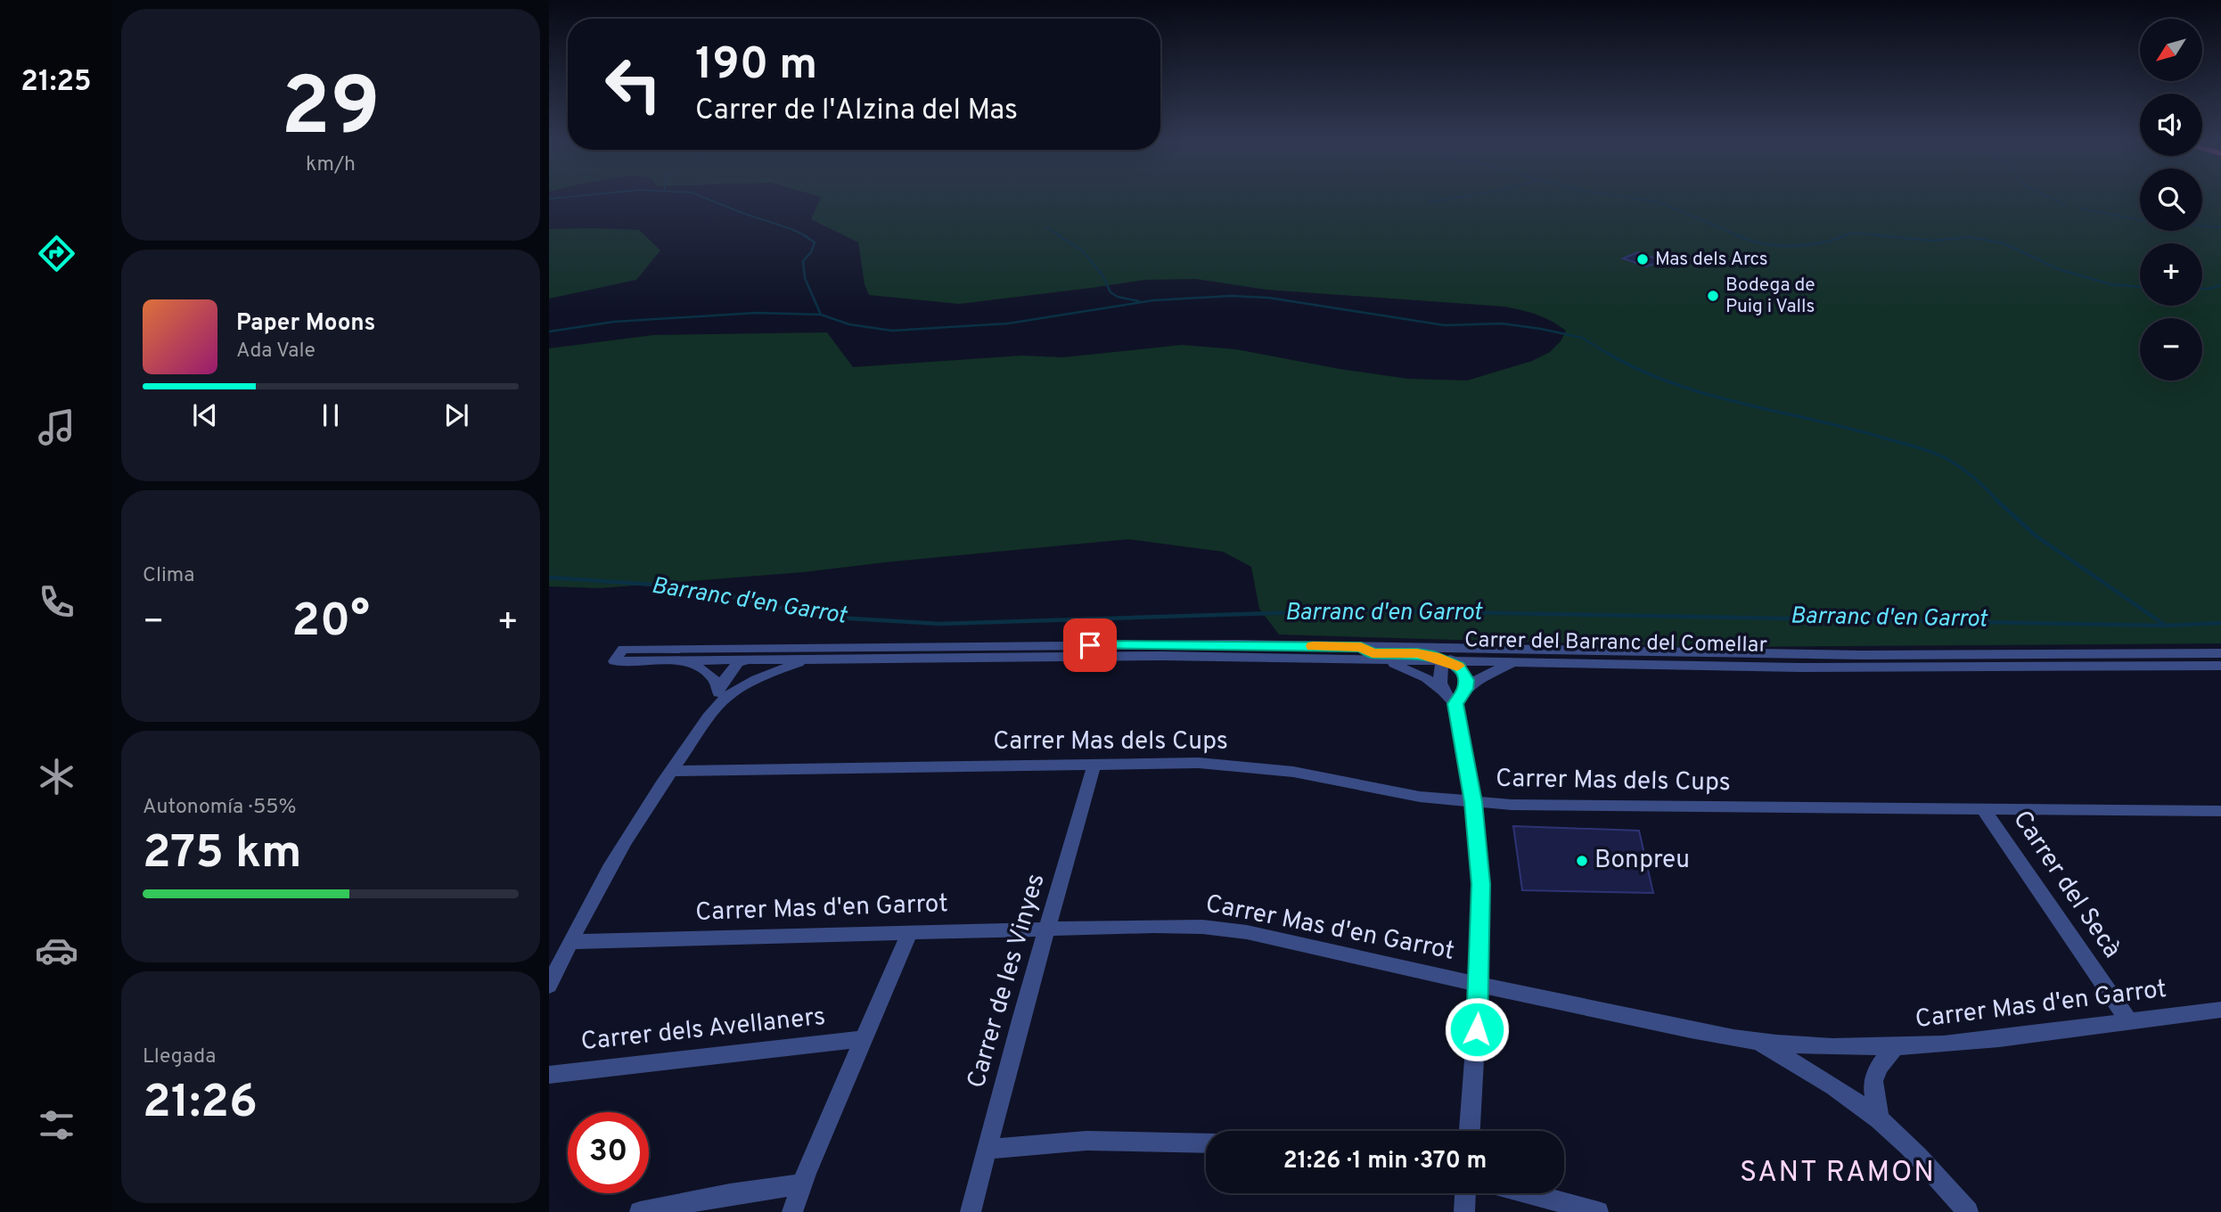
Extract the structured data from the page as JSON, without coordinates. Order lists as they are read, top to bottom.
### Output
{
  "streets": {
    "street": [
      "Carrer del Barranc del Comellar",
      "Carrer Mas dels Cups",
      "Carrer del Secà",
      "Carrer Mas d'en Garrot",
      "Carrer de les Vinyes",
      "Carrer dels Avellaners"
    ]
  },
  "crossings": [
    ["Carrer del Barranc del Comellar", "Carrer Mas dels Cups"],
    ["Carrer del Barranc del Comellar", "Carrer Mas d'en Garrot"],
    ["Carrer Mas dels Cups", "Carrer del Secà"],
    ["Carrer Mas dels Cups", "Carrer de les Vinyes"],
    ["Carrer del Secà", "Carrer Mas d'en Garrot"],
    ["Carrer Mas d'en Garrot", "Carrer de les Vinyes"]
  ],
  "districts": ["SANT RAMON"],
  "water": ["Barranc d'en Garrot"],
  "places": ["Mas dels Arcs", "Bodega de Puig i Valls", "Bonpreu"],
  "north": "bottom left",
  "page": {
    "tabs": "21:25",
    "tile": [
      ["29", "km/h"],
      "Clima",
      ["Autonomía · 55%", "275 km"],
      ["Llegada", "21:26"]
    ],
    "map_buttons": ["+", "−"],
    "turn": ["190 m", "Carrer de l'Alzina del Mas"],
    "song": ["Paper Moons", "Ada Vale"],
    "heat": ["−", "20°", "+"],
    "limit": "30",
    "trip": "21:26 · 1 min · 370 m"
  }
}
